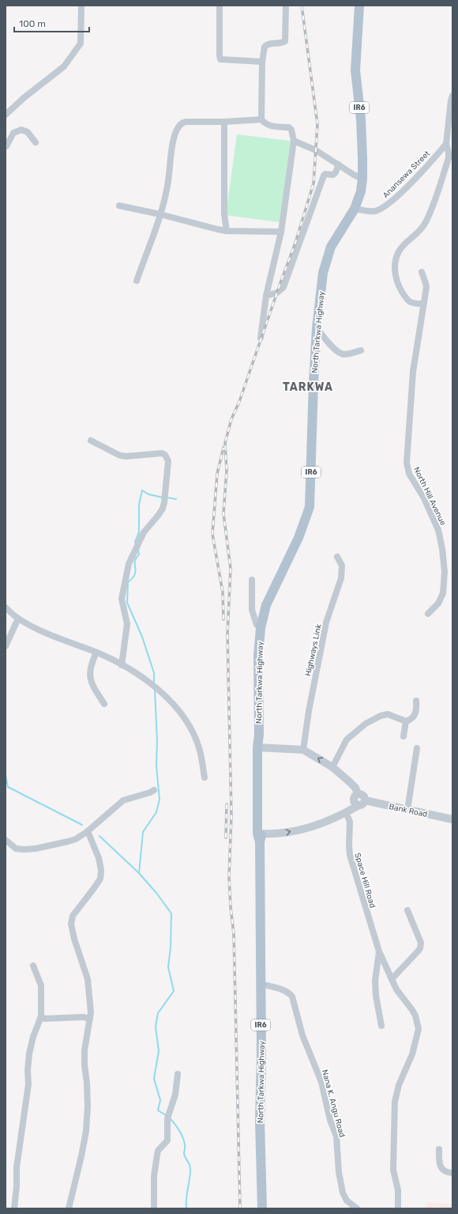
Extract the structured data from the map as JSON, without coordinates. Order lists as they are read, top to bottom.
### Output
{
  "streets": {
    "main road": ["IR6", "North Tarkwa Highway"],
    "street": [
      "Anansewa Street",
      "North Hill Avenue",
      "Highways Link",
      "Bank Road",
      "Space Hill Road",
      "Nana K. Angu Road"
    ]
  },
  "crossings": [
    ["Anansewa Street", "North Tarkwa Highway"],
    ["North Tarkwa Highway", "Nana K. Angu Road"]
  ],
  "districts": ["TARKWA"],
  "scale_bar": "100 m"
}
